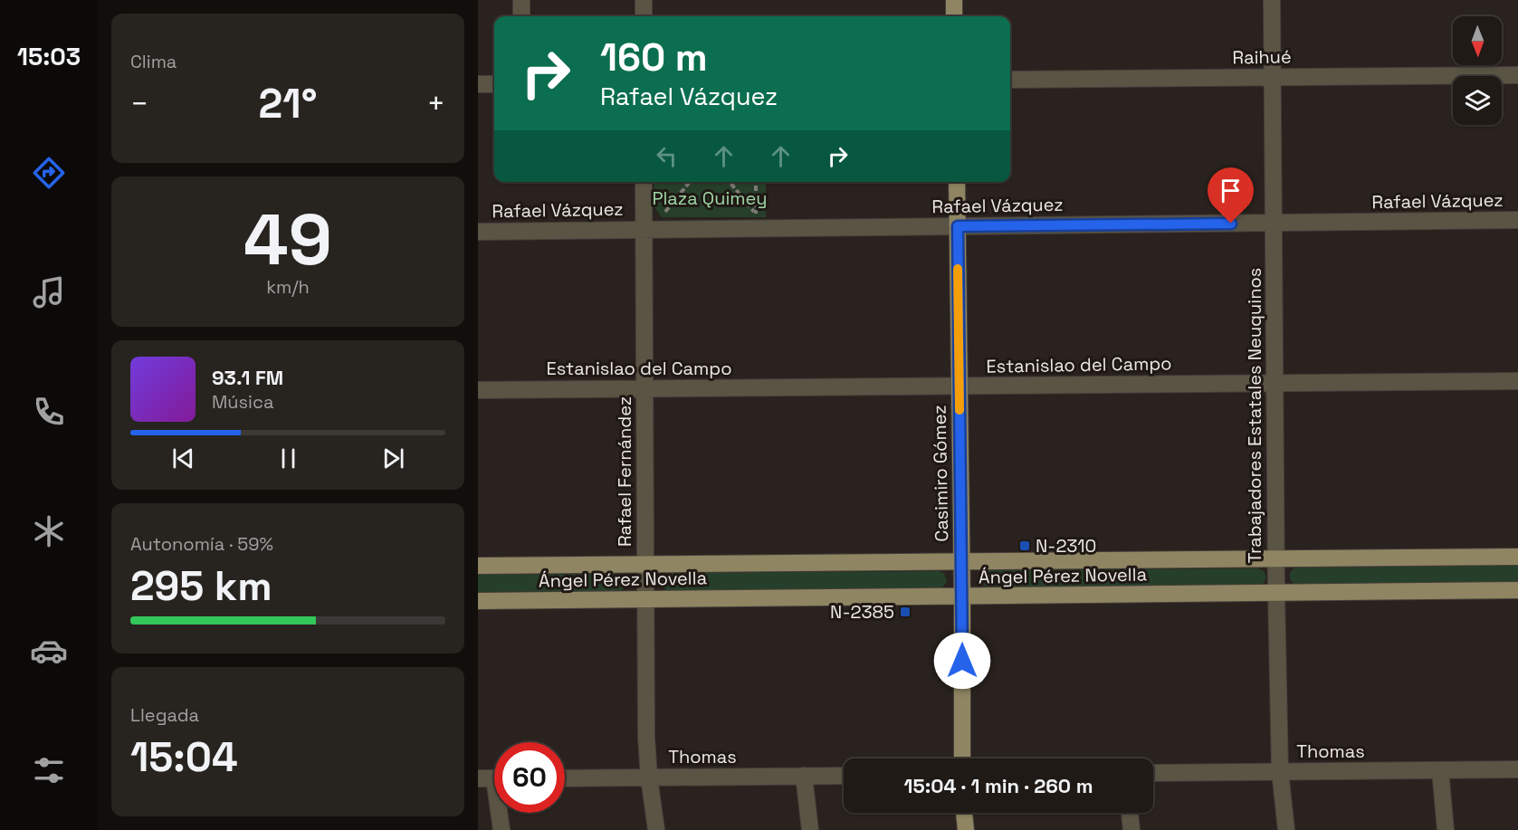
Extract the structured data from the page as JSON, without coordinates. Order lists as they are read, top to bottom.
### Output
{
  "streets": {
    "main road": ["Casimiro Gómez", "Ángel Pérez Novella"],
    "street": [
      "Raihué",
      "Rafael Vázquez",
      "Estanislao del Campo",
      "Trabajadores Estatales Neuquinos",
      "Rafael Fernández",
      "Thomas"
    ]
  },
  "crossings": [
    ["Raihué", "Trabajadores Estatales Neuquinos"],
    ["Rafael Vázquez", "Trabajadores Estatales Neuquinos"],
    ["Rafael Vázquez", "Rafael Fernández"],
    ["Rafael Vázquez", "Casimiro Gómez"],
    ["Estanislao del Campo", "Trabajadores Estatales Neuquinos"],
    ["Estanislao del Campo", "Rafael Fernández"],
    ["Estanislao del Campo", "Casimiro Gómez"],
    ["Trabajadores Estatales Neuquinos", "Ángel Pérez Novella"],
    ["Trabajadores Estatales Neuquinos", "Thomas"],
    ["Rafael Fernández", "Ángel Pérez Novella"],
    ["Rafael Fernández", "Thomas"],
    ["Casimiro Gómez", "Ángel Pérez Novella"]
  ],
  "parks": ["Plaza Quimey"],
  "places": {
    "transit": ["N-2310", "N-2385"]
  },
  "north": "bottom",
  "page": {
    "tabs": "15:03",
    "tile": [
      "Clima",
      ["49", "km/h"],
      ["Autonomía · 59%", "295 km"],
      ["Llegada", "15:04"]
    ],
    "turn": ["160 m", "Rafael Vázquez"],
    "heat": ["−", "21°", "+"],
    "song": ["93.1 FM", "Música"],
    "limit": "60",
    "trip": "15:04 · 1 min · 260 m"
  }
}
